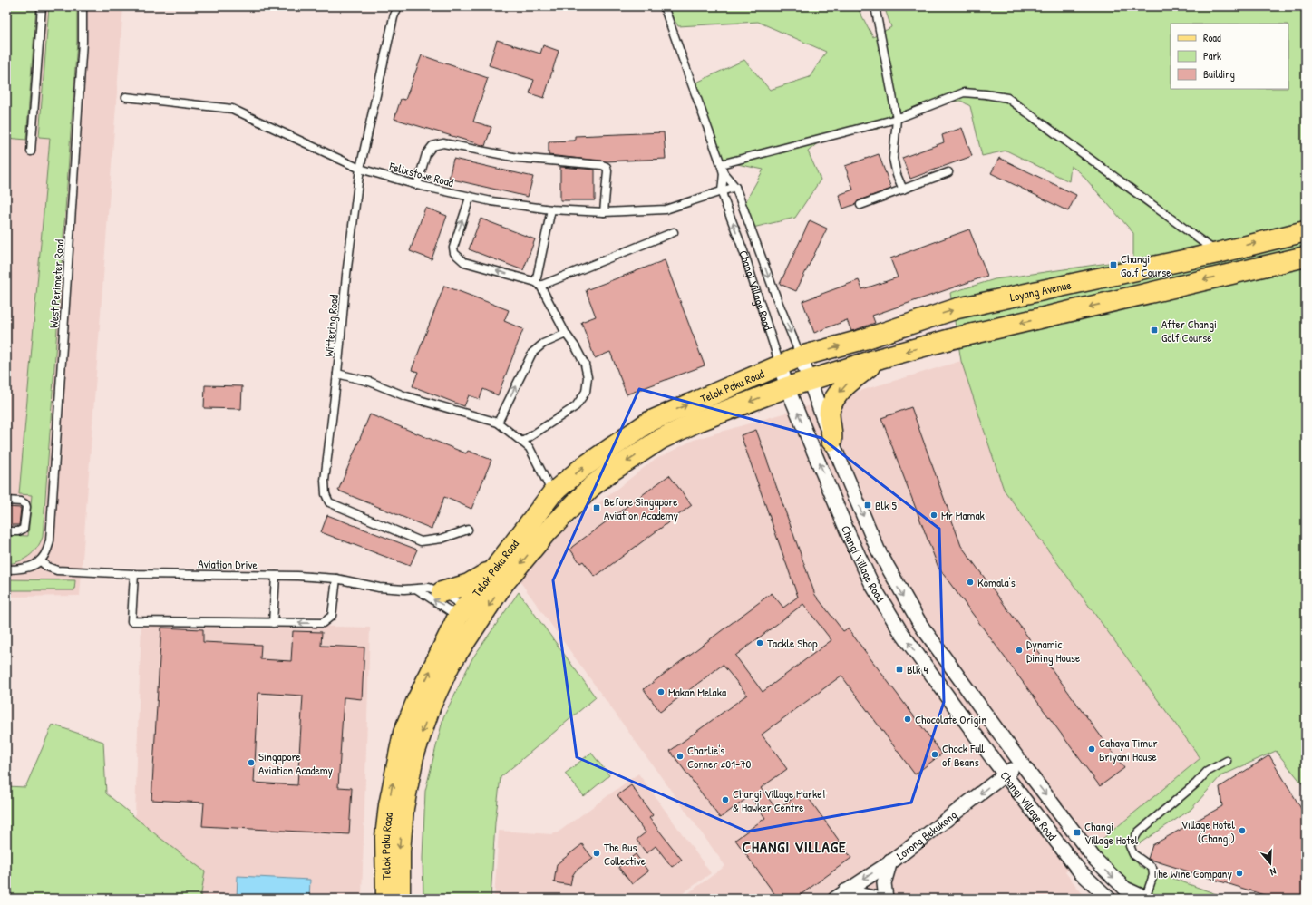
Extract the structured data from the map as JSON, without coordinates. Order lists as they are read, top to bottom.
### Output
{
  "streets": {
    "main road": ["Loyang Avenue", "Telok Paku Road"],
    "street": ["Changi Village Road", "Lorong Bekukong"],
    "lane": [
      "Felixstowe Road",
      "West Perimeter Road",
      "Wittering Road",
      "Aviation Drive"
    ]
  },
  "crossings": [
    ["Felixstowe Road", "Changi Village Road"],
    ["Felixstowe Road", "Wittering Road"],
    ["West Perimeter Road", "Aviation Drive"],
    ["Changi Village Road", "Loyang Avenue"],
    ["Changi Village Road", "Telok Paku Road"],
    ["Changi Village Road", "Lorong Bekukong"],
    ["Loyang Avenue", "Telok Paku Road"],
    ["Telok Paku Road", "Aviation Drive"]
  ],
  "one_way": ["Lorong Bekukong"],
  "districts": ["CHANGI VILLAGE"],
  "places": {
    "transit": [
      "Changi Golf Course",
      "After Changi Golf Course",
      "Blk 5",
      "Before Singapore Aviation Academy",
      "Blk 4",
      "Changi Village Hotel"
    ],
    "other": [
      "Mr Mamak",
      "Komala's",
      "Tackle Shop",
      "Dynamic Dining House",
      "Makan Melaka",
      "Chocolate Origin",
      "Cahaya Timur Briyani House",
      "Chock Full of Beans",
      "Charlie's Corner #01-70",
      "Singapore Aviation Academy",
      "Changi Village Market & Hawker Centre",
      "Village Hotel (Changi)",
      "The Bus Collective",
      "The Wine Company"
    ]
  },
  "legend": ["Road", "Park", "Building"],
  "north": "bottom"
}
